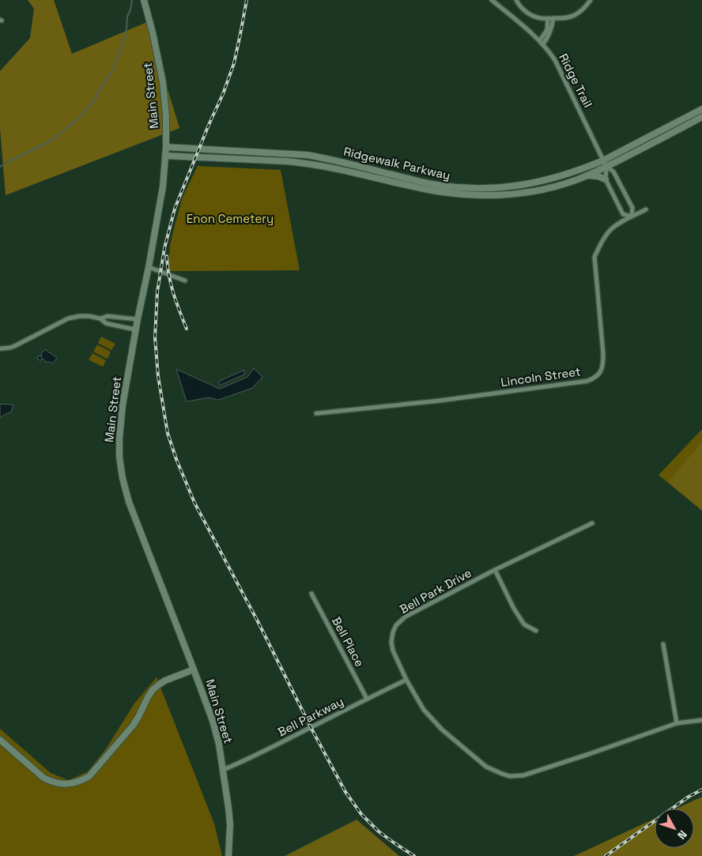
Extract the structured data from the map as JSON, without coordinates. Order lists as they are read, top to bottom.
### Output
{
  "streets": {
    "main road": ["Main Street", "Ridgewalk Parkway"],
    "street": [
      "Ridge Trail",
      "Lincoln Street",
      "Bell Park Drive",
      "Bell Place",
      "Bell Parkway"
    ]
  },
  "crossings": [
    ["Ridge Trail", "Ridgewalk Parkway"],
    ["Ridge Trail", "Lincoln Street"],
    ["Main Street", "Ridgewalk Parkway"],
    ["Main Street", "Bell Parkway"],
    ["Bell Park Drive", "Bell Parkway"],
    ["Bell Place", "Bell Parkway"]
  ],
  "parks": ["Enon Cemetery"],
  "north": "bottom right"
}
